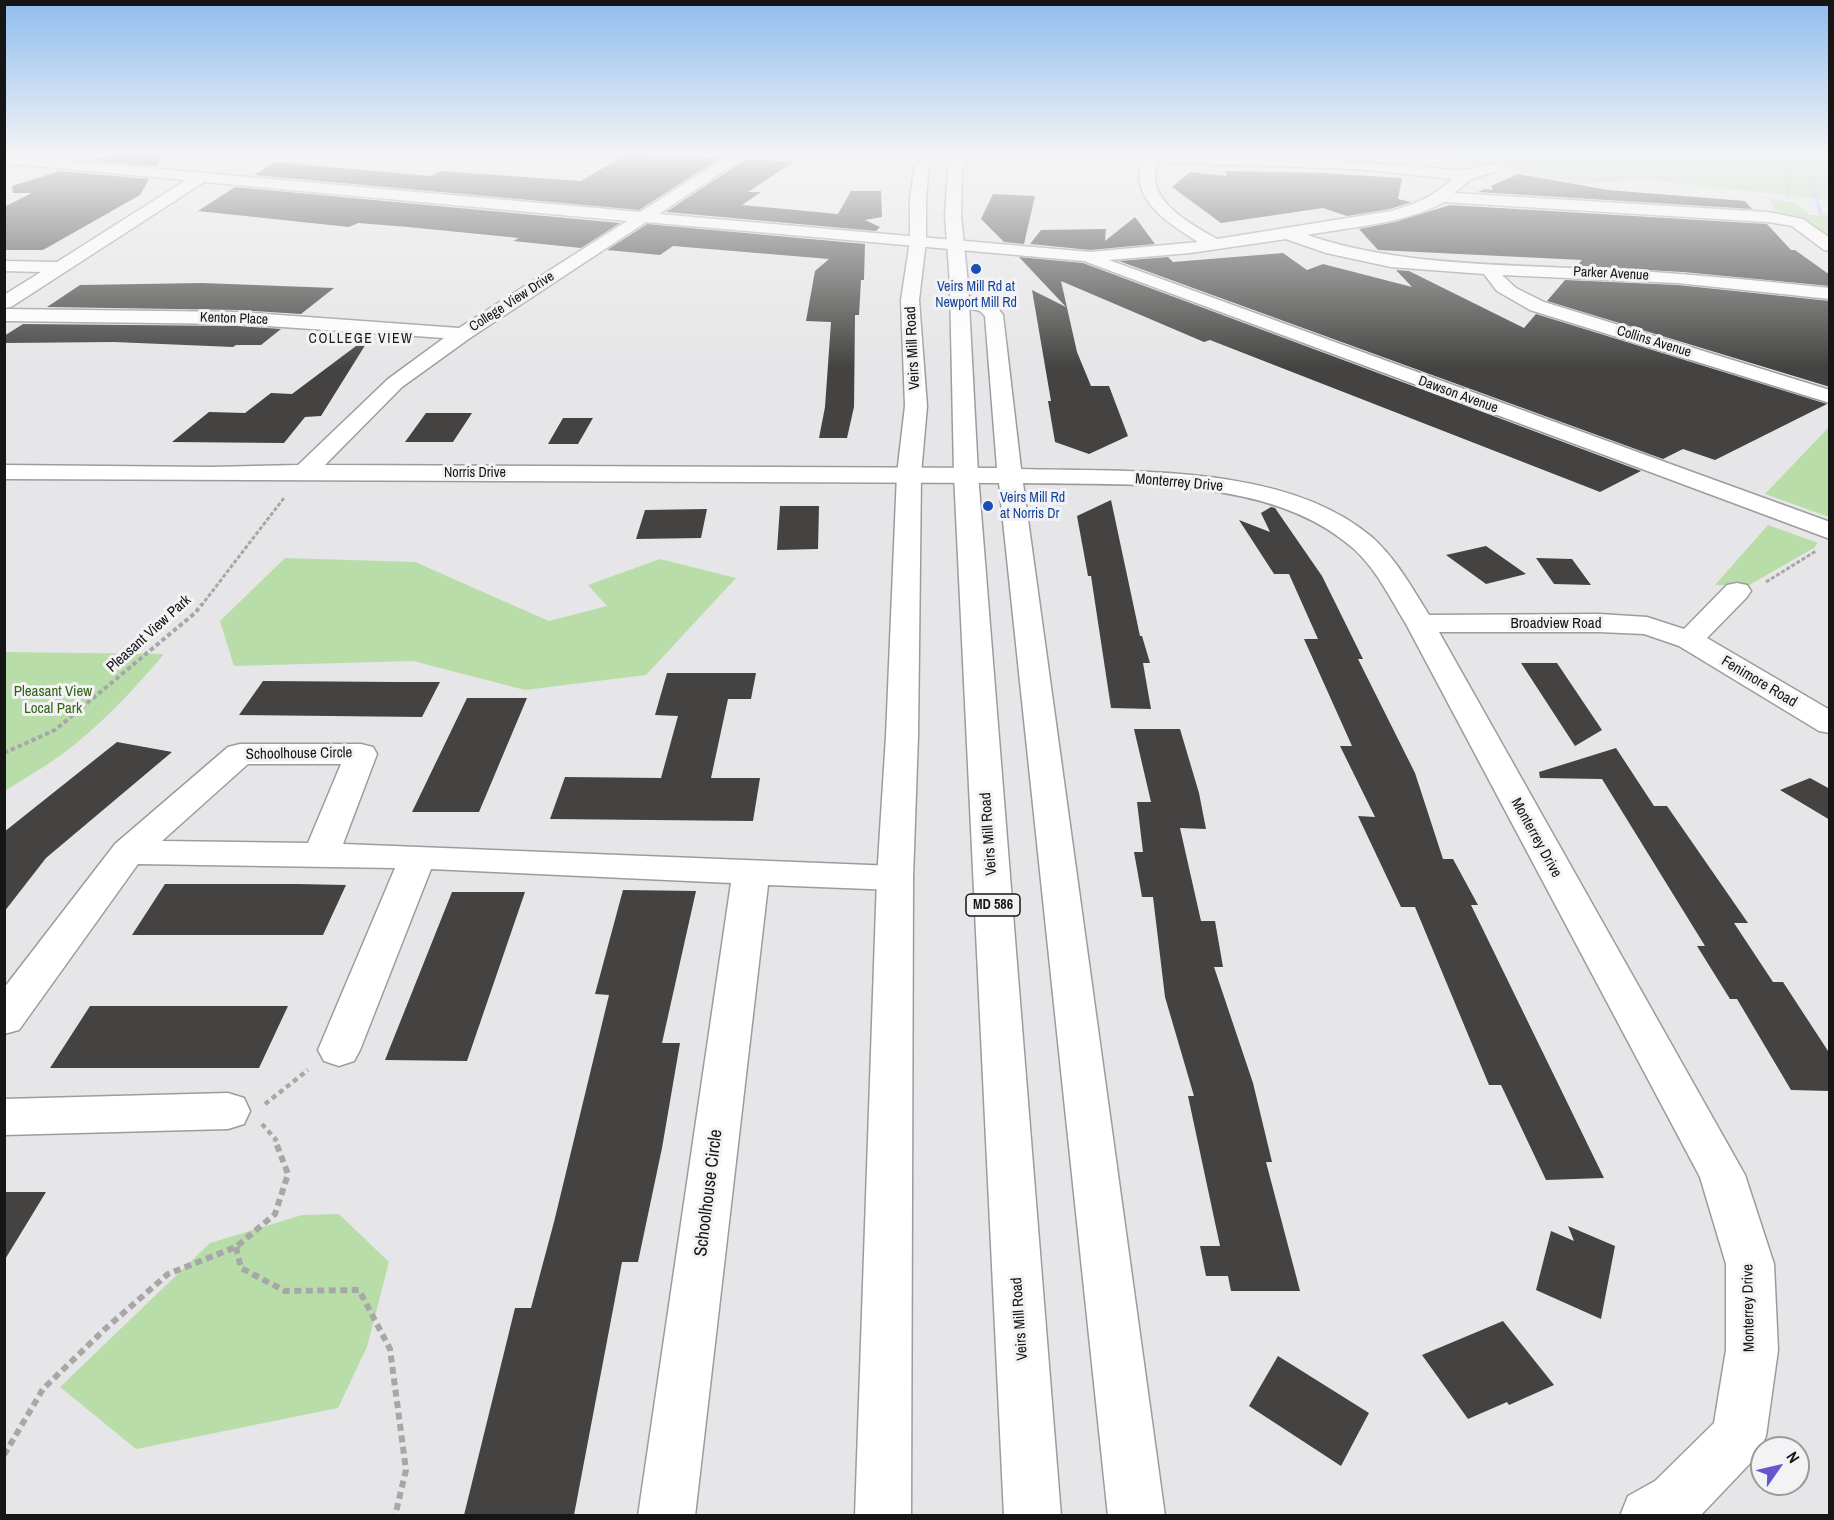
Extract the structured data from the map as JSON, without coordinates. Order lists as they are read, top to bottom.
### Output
{
  "streets": {
    "street": [
      "Parker Avenue",
      "College View Drive",
      "Kenton Place",
      "Collins Avenue",
      "Veirs Mill Road",
      "Dawson Avenue",
      "Norris Drive",
      "Monterrey Drive",
      "Broadview Road",
      "Fenimore Road",
      "Schoolhouse Circle",
      "MD 586"
    ],
    "path": ["Pleasant View Park"]
  },
  "crossings": [
    ["Parker Avenue", "Collins Avenue"],
    ["College View Drive", "Kenton Place"],
    ["College View Drive", "Norris Drive"],
    ["College View Drive", "Pleasant View Park"],
    ["Veirs Mill Road", "Norris Drive"],
    ["Veirs Mill Road", "Monterrey Drive"],
    ["Norris Drive", "Monterrey Drive"],
    ["Norris Drive", "Pleasant View Park"],
    ["Monterrey Drive", "Broadview Road"],
    ["Broadview Road", "Fenimore Road"]
  ],
  "districts": ["COLLEGE VIEW"],
  "parks": ["Pleasant View Local Park"],
  "places": ["Veirs Mill Rd at Newport Mill Rd", "Veirs Mill Rd at Norris Dr"],
  "north": "top right"
}
